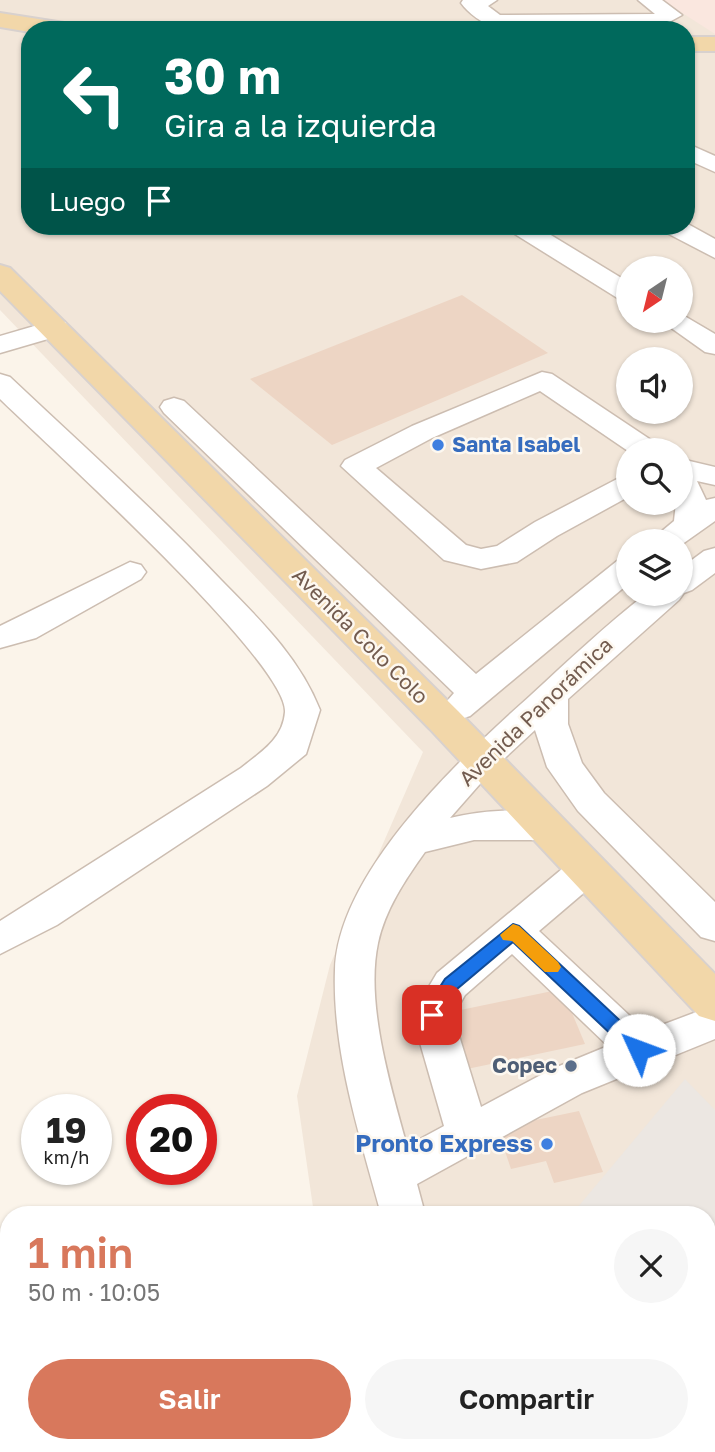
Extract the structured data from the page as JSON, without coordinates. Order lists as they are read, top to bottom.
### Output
{
  "streets": {
    "main road": ["Avenida Colo Colo"],
    "street": ["Avenida Panorámica"]
  },
  "crossings": [
    ["Avenida Colo Colo", "Avenida Panorámica"]
  ],
  "places": ["Santa Isabel", "Copec", "Pronto Express"],
  "north": "bottom left",
  "page": {
    "turn": ["30 m", "Gira a la izquierda"],
    "then": "Luego",
    "speed": "19 km/h",
    "limit": "20",
    "heading": ["1 min", "50 m · 10:05"],
    "buttons": ["Salir", "Compartir"]
  }
}
